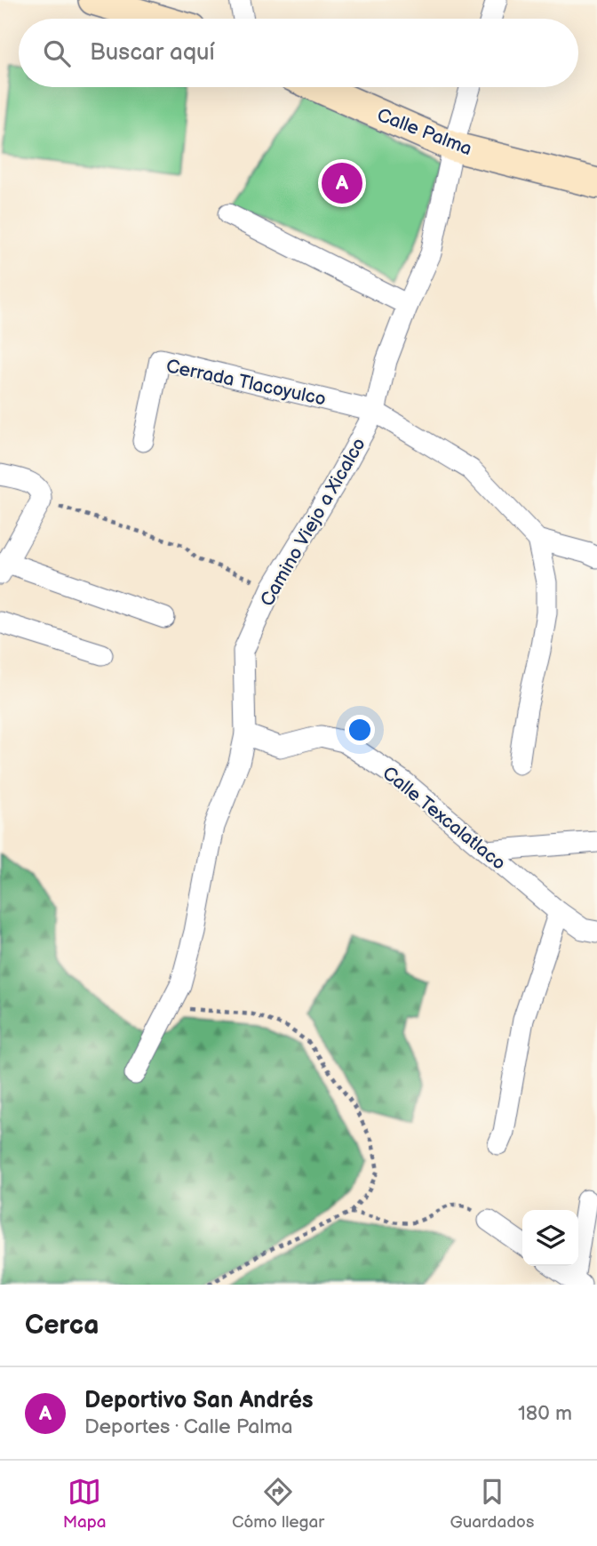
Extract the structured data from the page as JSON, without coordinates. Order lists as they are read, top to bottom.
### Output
{
  "streets": {
    "street": [
      "Calle Palma",
      "Cerrada Tlacoyulco",
      "Camino Viejo a Xicalco",
      "Calle Texcalatlaco"
    ]
  },
  "crossings": [
    ["Calle Palma", "Camino Viejo a Xicalco"],
    ["Cerrada Tlacoyulco", "Camino Viejo a Xicalco"],
    ["Camino Viejo a Xicalco", "Calle Texcalatlaco"]
  ],
  "page": {
    "search": "Buscar aquí",
    "pins": "A",
    "heading": "Cerca",
    "list": [
      {
        "mark": "A",
        "name": "Deportivo San Andrés",
        "note": "Deportes · Calle Palma",
        "value": "180 m"
      }
    ],
    "nav": ["Mapa", "Cómo llegar", "Guardados"]
  }
}
